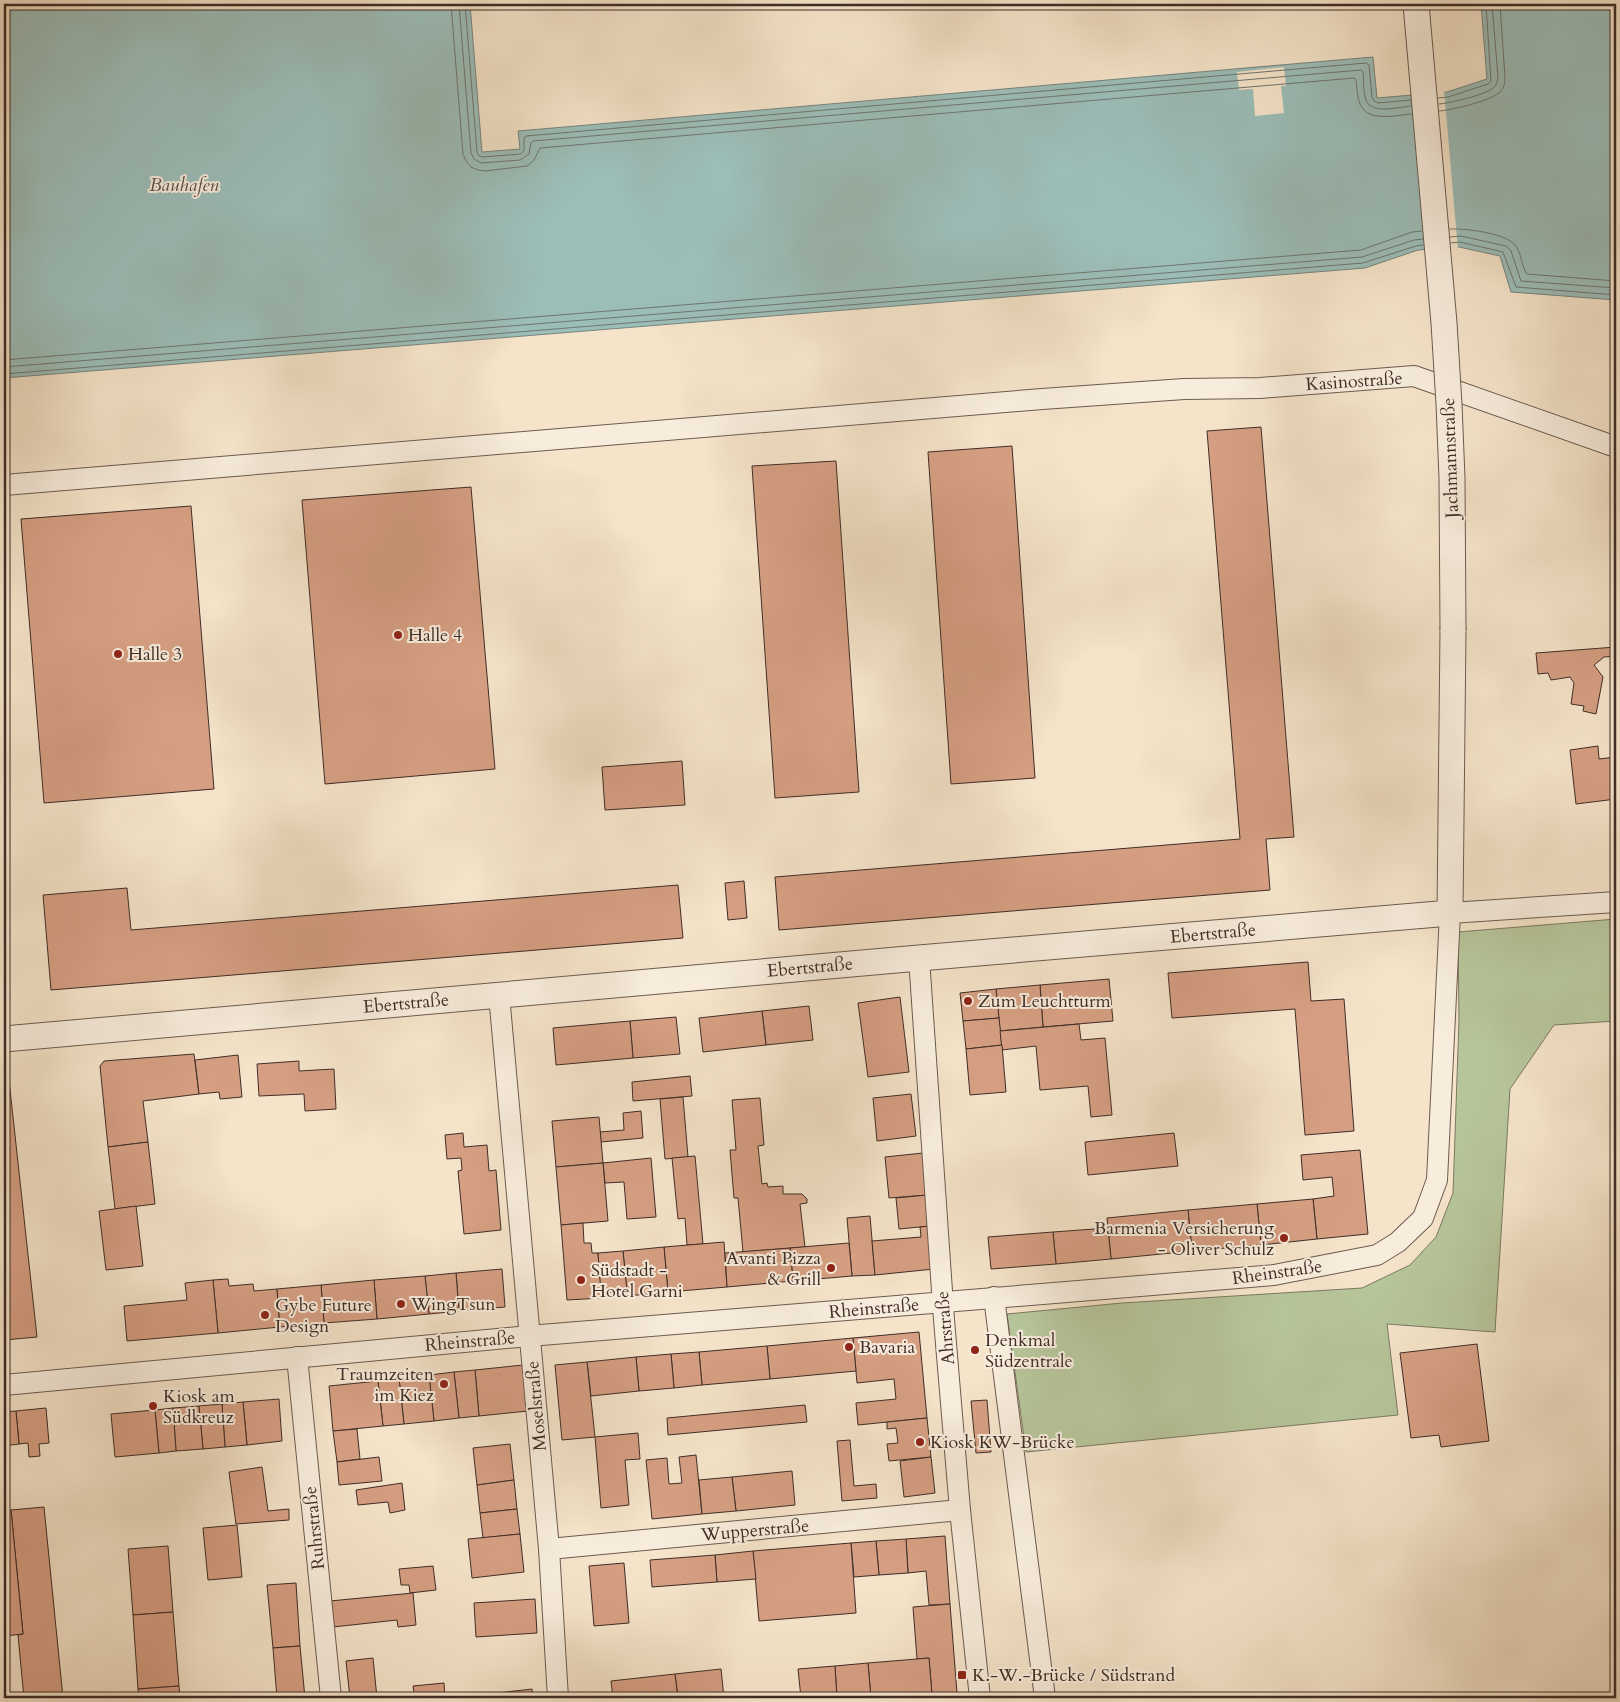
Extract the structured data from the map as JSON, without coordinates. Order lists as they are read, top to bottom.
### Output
{
  "streets": {
    "street": [
      "Kasinostraße",
      "Jachmannstraße",
      "Ebertstraße",
      "Rheinstraße",
      "Ahrstraße",
      "Moselstraße",
      "Ruhrstraße",
      "Wupperstraße"
    ]
  },
  "crossings": [
    ["Jachmannstraße", "Ebertstraße"],
    ["Jachmannstraße", "Rheinstraße"],
    ["Ebertstraße", "Rheinstraße"],
    ["Ebertstraße", "Ahrstraße"],
    ["Ebertstraße", "Moselstraße"],
    ["Rheinstraße", "Ahrstraße"],
    ["Rheinstraße", "Moselstraße"],
    ["Rheinstraße", "Ruhrstraße"],
    ["Ahrstraße", "Wupperstraße"],
    ["Moselstraße", "Wupperstraße"]
  ],
  "water": ["Bauhafen"],
  "places": {
    "other": [
      "Halle 4",
      "Halle 3",
      "Zum Leuchtturm",
      "Barmenia Versicherung - Oliver Schulz",
      "Avanti Pizza & Grill",
      "Südstadt - Hotel Garni",
      "WingTsun",
      "Gybe Future Design",
      "Bavaria",
      "Denkmal Südzentrale",
      "Traumzeiten im Kiez",
      "Kiosk am Südkreuz",
      "Kiosk KW-Brücke"
    ],
    "transit": ["K.-W.-Brücke / Südstrand"]
  }
}
